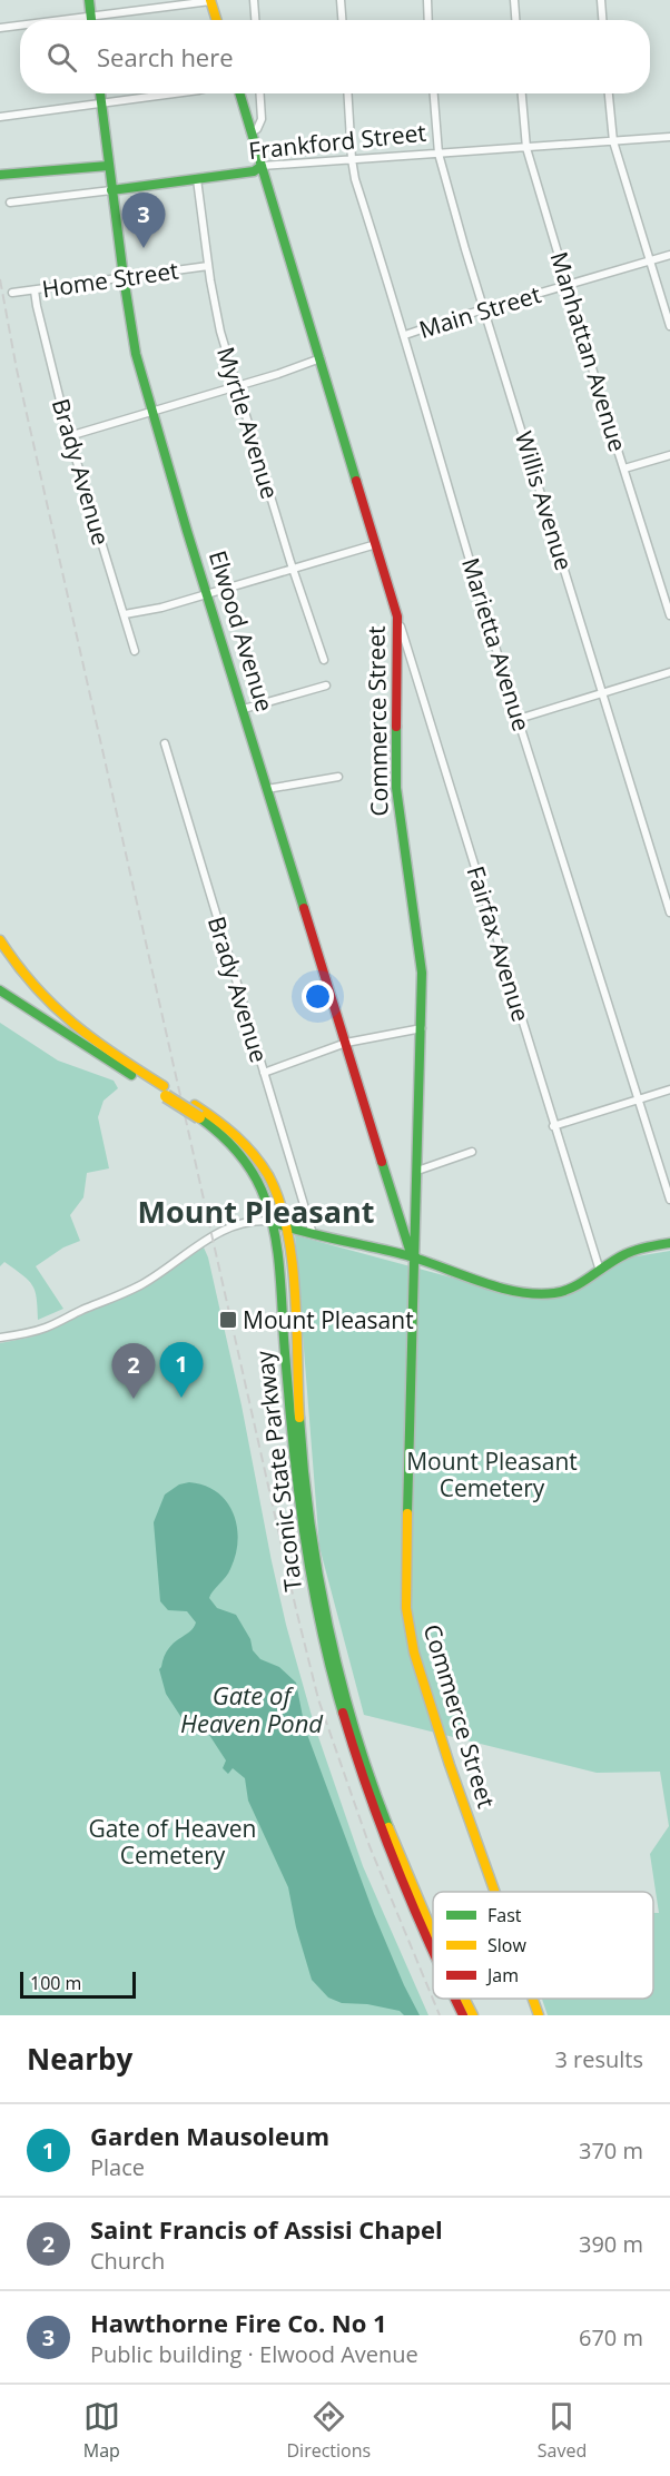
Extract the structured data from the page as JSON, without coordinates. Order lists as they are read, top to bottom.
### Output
{
  "streets": {
    "main road": [
      "Frankford Street",
      "Elwood Avenue",
      "Commerce Street",
      "Taconic State Parkway"
    ],
    "street": [
      "Home Street",
      "Main Street",
      "Manhattan Avenue",
      "Myrtle Avenue",
      "Brady Avenue",
      "Willis Avenue",
      "Marietta Avenue",
      "Fairfax Avenue"
    ]
  },
  "crossings": [
    ["Frankford Street", "Manhattan Avenue"],
    ["Frankford Street", "Myrtle Avenue"],
    ["Frankford Street", "Willis Avenue"],
    ["Frankford Street", "Elwood Avenue"],
    ["Frankford Street", "Marietta Avenue"],
    ["Frankford Street", "Commerce Street"],
    ["Home Street", "Myrtle Avenue"],
    ["Home Street", "Brady Avenue"],
    ["Home Street", "Elwood Avenue"],
    ["Main Street", "Manhattan Avenue"],
    ["Main Street", "Willis Avenue"],
    ["Main Street", "Marietta Avenue"],
    ["Elwood Avenue", "Commerce Street"],
    ["Commerce Street", "Fairfax Avenue"]
  ],
  "districts": ["Mount Pleasant"],
  "water": ["Gate of Heaven Pond"],
  "parks": ["Mount Pleasant Cemetery", "Gate of Heaven Cemetery"],
  "places": {
    "transit": ["Mount Pleasant"]
  },
  "legend": ["Fast", "Slow", "Jam"],
  "scale_bar": "100 m",
  "page": {
    "search": "Search here",
    "pins": ["3", "1", "2"],
    "scale": "100 m",
    "heading": ["Nearby", "3 results"],
    "list": [
      {
        "mark": "1",
        "name": "Garden Mausoleum",
        "note": "Place",
        "value": "370 m"
      },
      {
        "mark": "2",
        "name": "Saint Francis of Assisi Chapel",
        "note": "Church",
        "value": "390 m"
      },
      {
        "mark": "3",
        "name": "Hawthorne Fire Co. No 1",
        "note": "Public building · Elwood Avenue",
        "value": "670 m"
      }
    ],
    "nav": ["Map", "Directions", "Saved"]
  }
}
